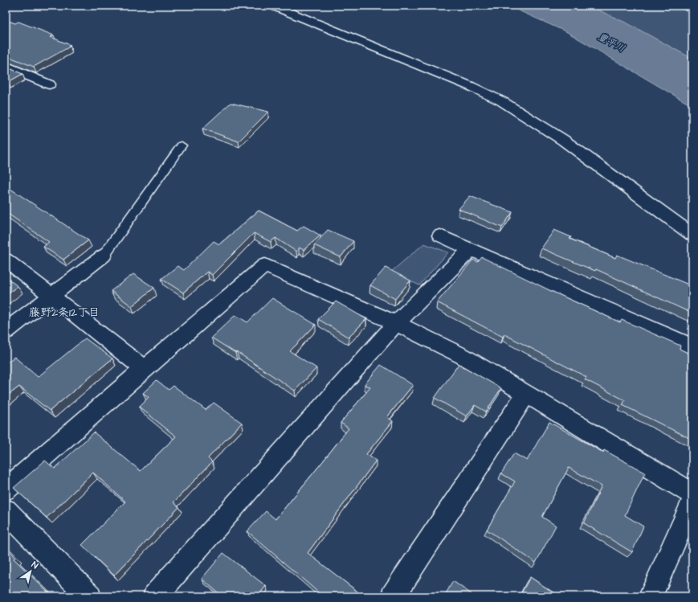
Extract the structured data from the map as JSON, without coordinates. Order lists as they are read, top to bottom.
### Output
{
  "districts": ["藤野2条12丁目"],
  "water": ["豊平川"],
  "north": "top right"
}
